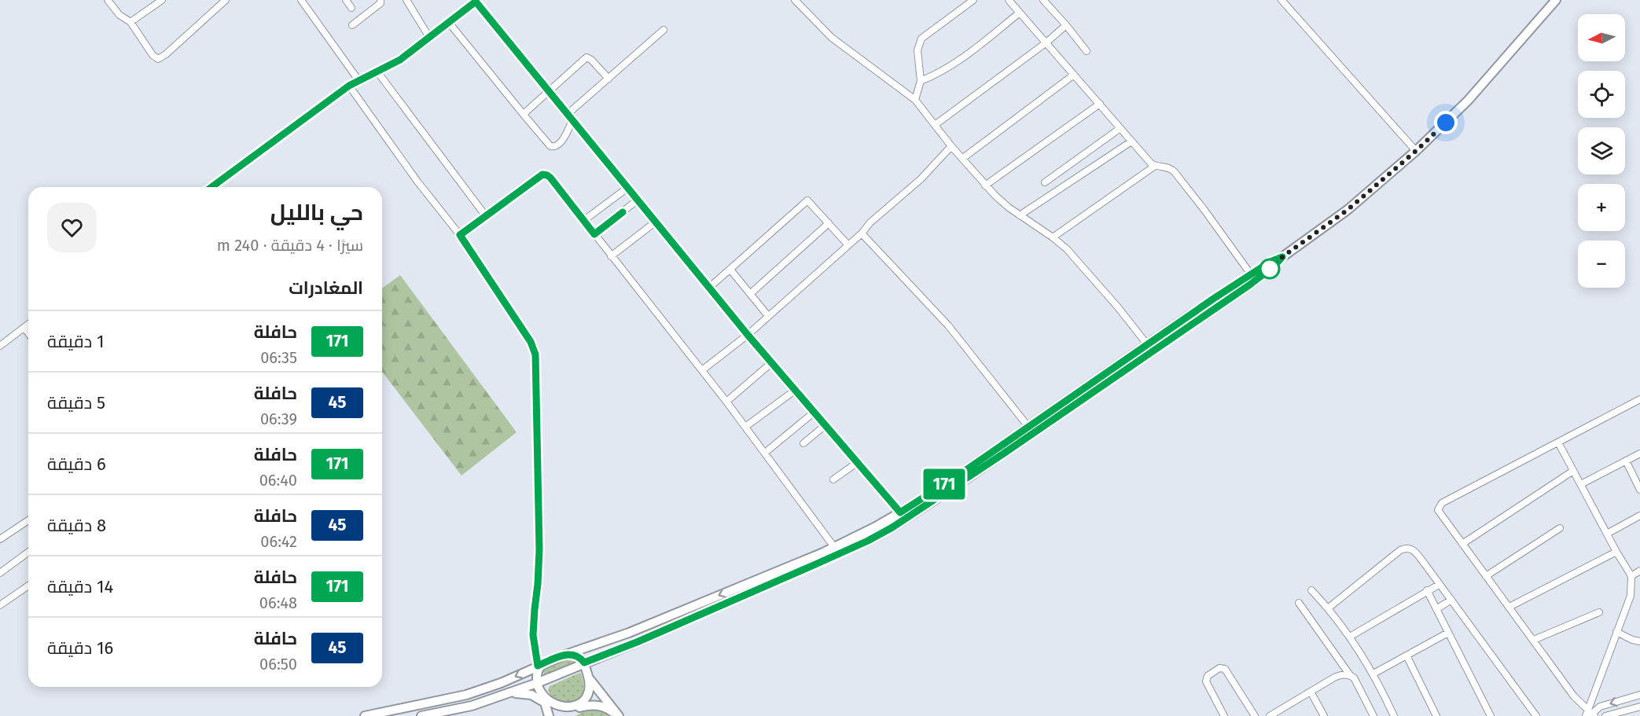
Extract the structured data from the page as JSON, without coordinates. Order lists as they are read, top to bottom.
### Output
{
  "lines": ["bus line 171"],
  "north": "left",
  "page": {
    "on_map": "171",
    "map_buttons": ["+", "−"],
    "heading": [
      ["حي بالليل", "سيرًا · 4 دقيقة · 240 m"],
      "المغادرات"
    ],
    "list": [
      {
        "mark": "171",
        "name": "حافلة",
        "note": "06:35",
        "value": "1 دقيقة"
      },
      {
        "mark": "45",
        "name": "حافلة",
        "note": "06:39",
        "value": "5 دقيقة"
      },
      {
        "mark": "171",
        "name": "حافلة",
        "note": "06:40",
        "value": "6 دقيقة"
      },
      {
        "mark": "45",
        "name": "حافلة",
        "note": "06:42",
        "value": "8 دقيقة"
      },
      {
        "mark": "171",
        "name": "حافلة",
        "note": "06:48",
        "value": "14 دقيقة"
      },
      {
        "mark": "45",
        "name": "حافلة",
        "note": "06:50",
        "value": "16 دقيقة"
      }
    ]
  }
}
